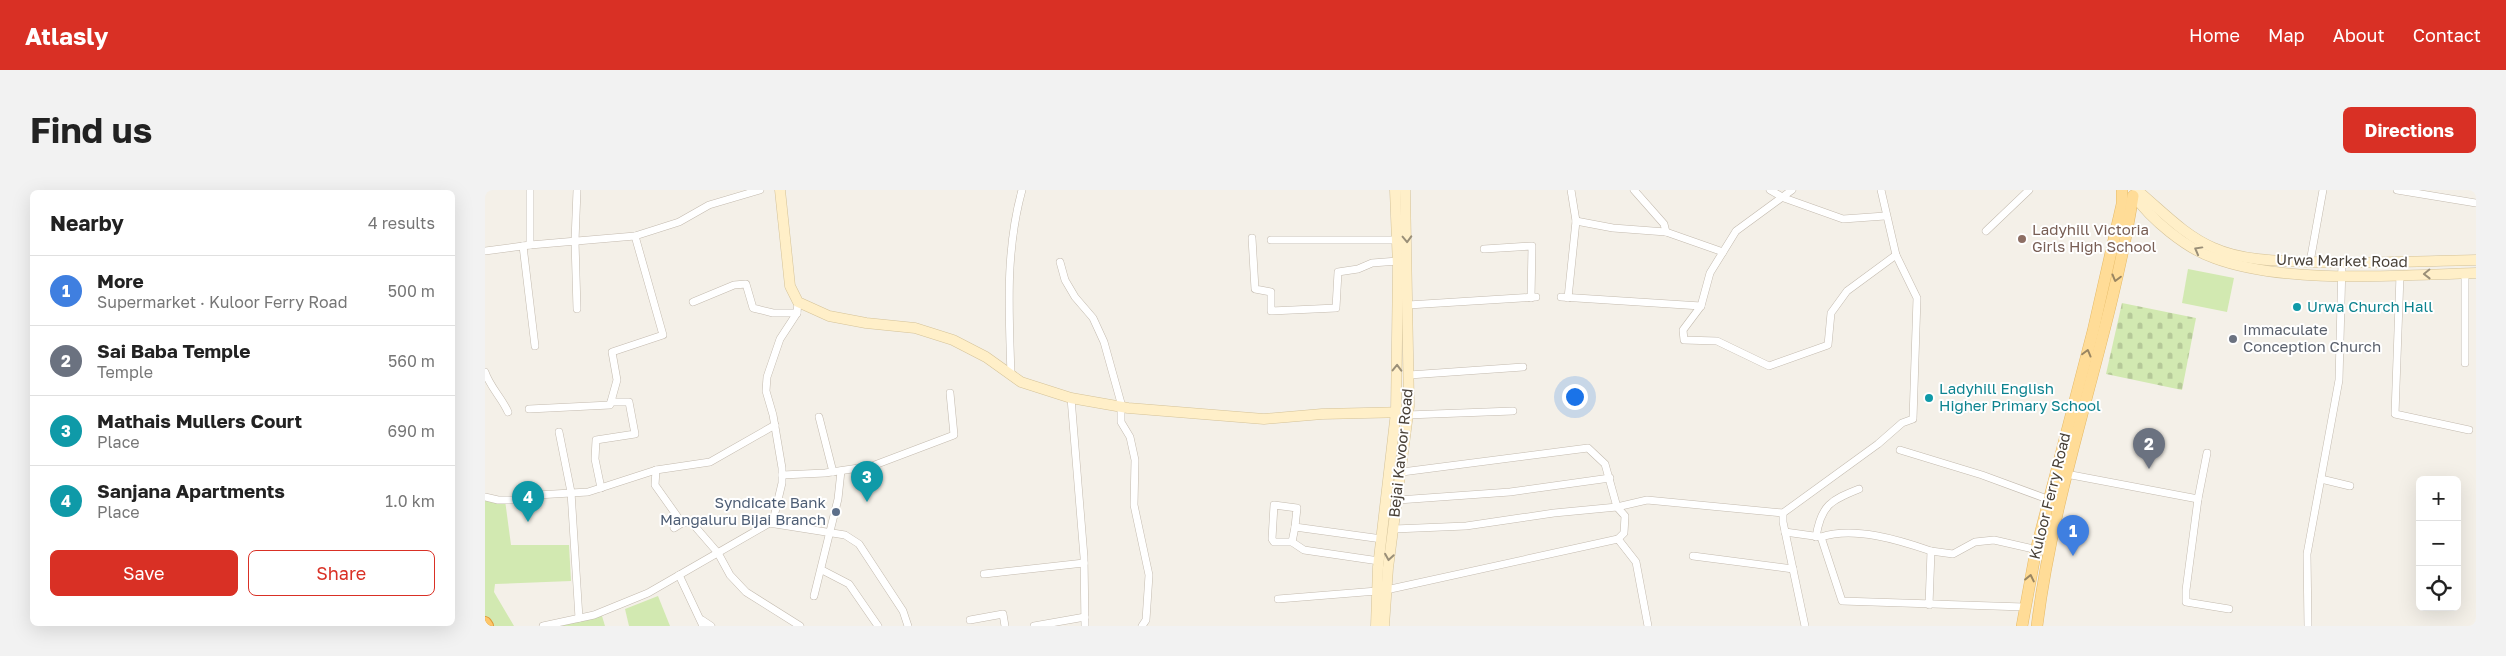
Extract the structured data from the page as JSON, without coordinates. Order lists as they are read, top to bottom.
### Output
{
  "streets": {
    "main road": ["Kuloor Ferry Road"],
    "street": ["Urwa Market Road", "Bejai Kavoor Road"]
  },
  "crossings": [
    ["Urwa Market Road", "Kuloor Ferry Road"]
  ],
  "places": [
    "Ladyhill Victoria Girls High School",
    "Urwa Church Hall",
    "Immaculate Conception Church",
    "Ladyhill English Higher Primary School",
    "Syndicate Bank Mangaluru Bijai Branch"
  ],
  "page": {
    "header": "Atlasly",
    "nav": [
      "Home",
      "Map",
      "About",
      "Contact"
    ],
    "buttons": [
      "Directions",
      ["Save", "Share"]
    ],
    "title": "Find us",
    "heading": ["Nearby", "4 results"],
    "list": [
      {
        "mark": "1",
        "name": "More",
        "note": "Supermarket · Kuloor Ferry Road",
        "value": "500 m"
      },
      {
        "mark": "2",
        "name": "Sai Baba Temple",
        "note": "Temple",
        "value": "560 m"
      },
      {
        "mark": "3",
        "name": "Mathais Mullers Court",
        "note": "Place",
        "value": "690 m"
      },
      {
        "mark": "4",
        "name": "Sanjana Apartments",
        "note": "Place",
        "value": "1.0 km"
      }
    ],
    "pins": [
      "2",
      "3",
      "4",
      "1"
    ],
    "map_buttons": ["+", "−"]
  }
}
